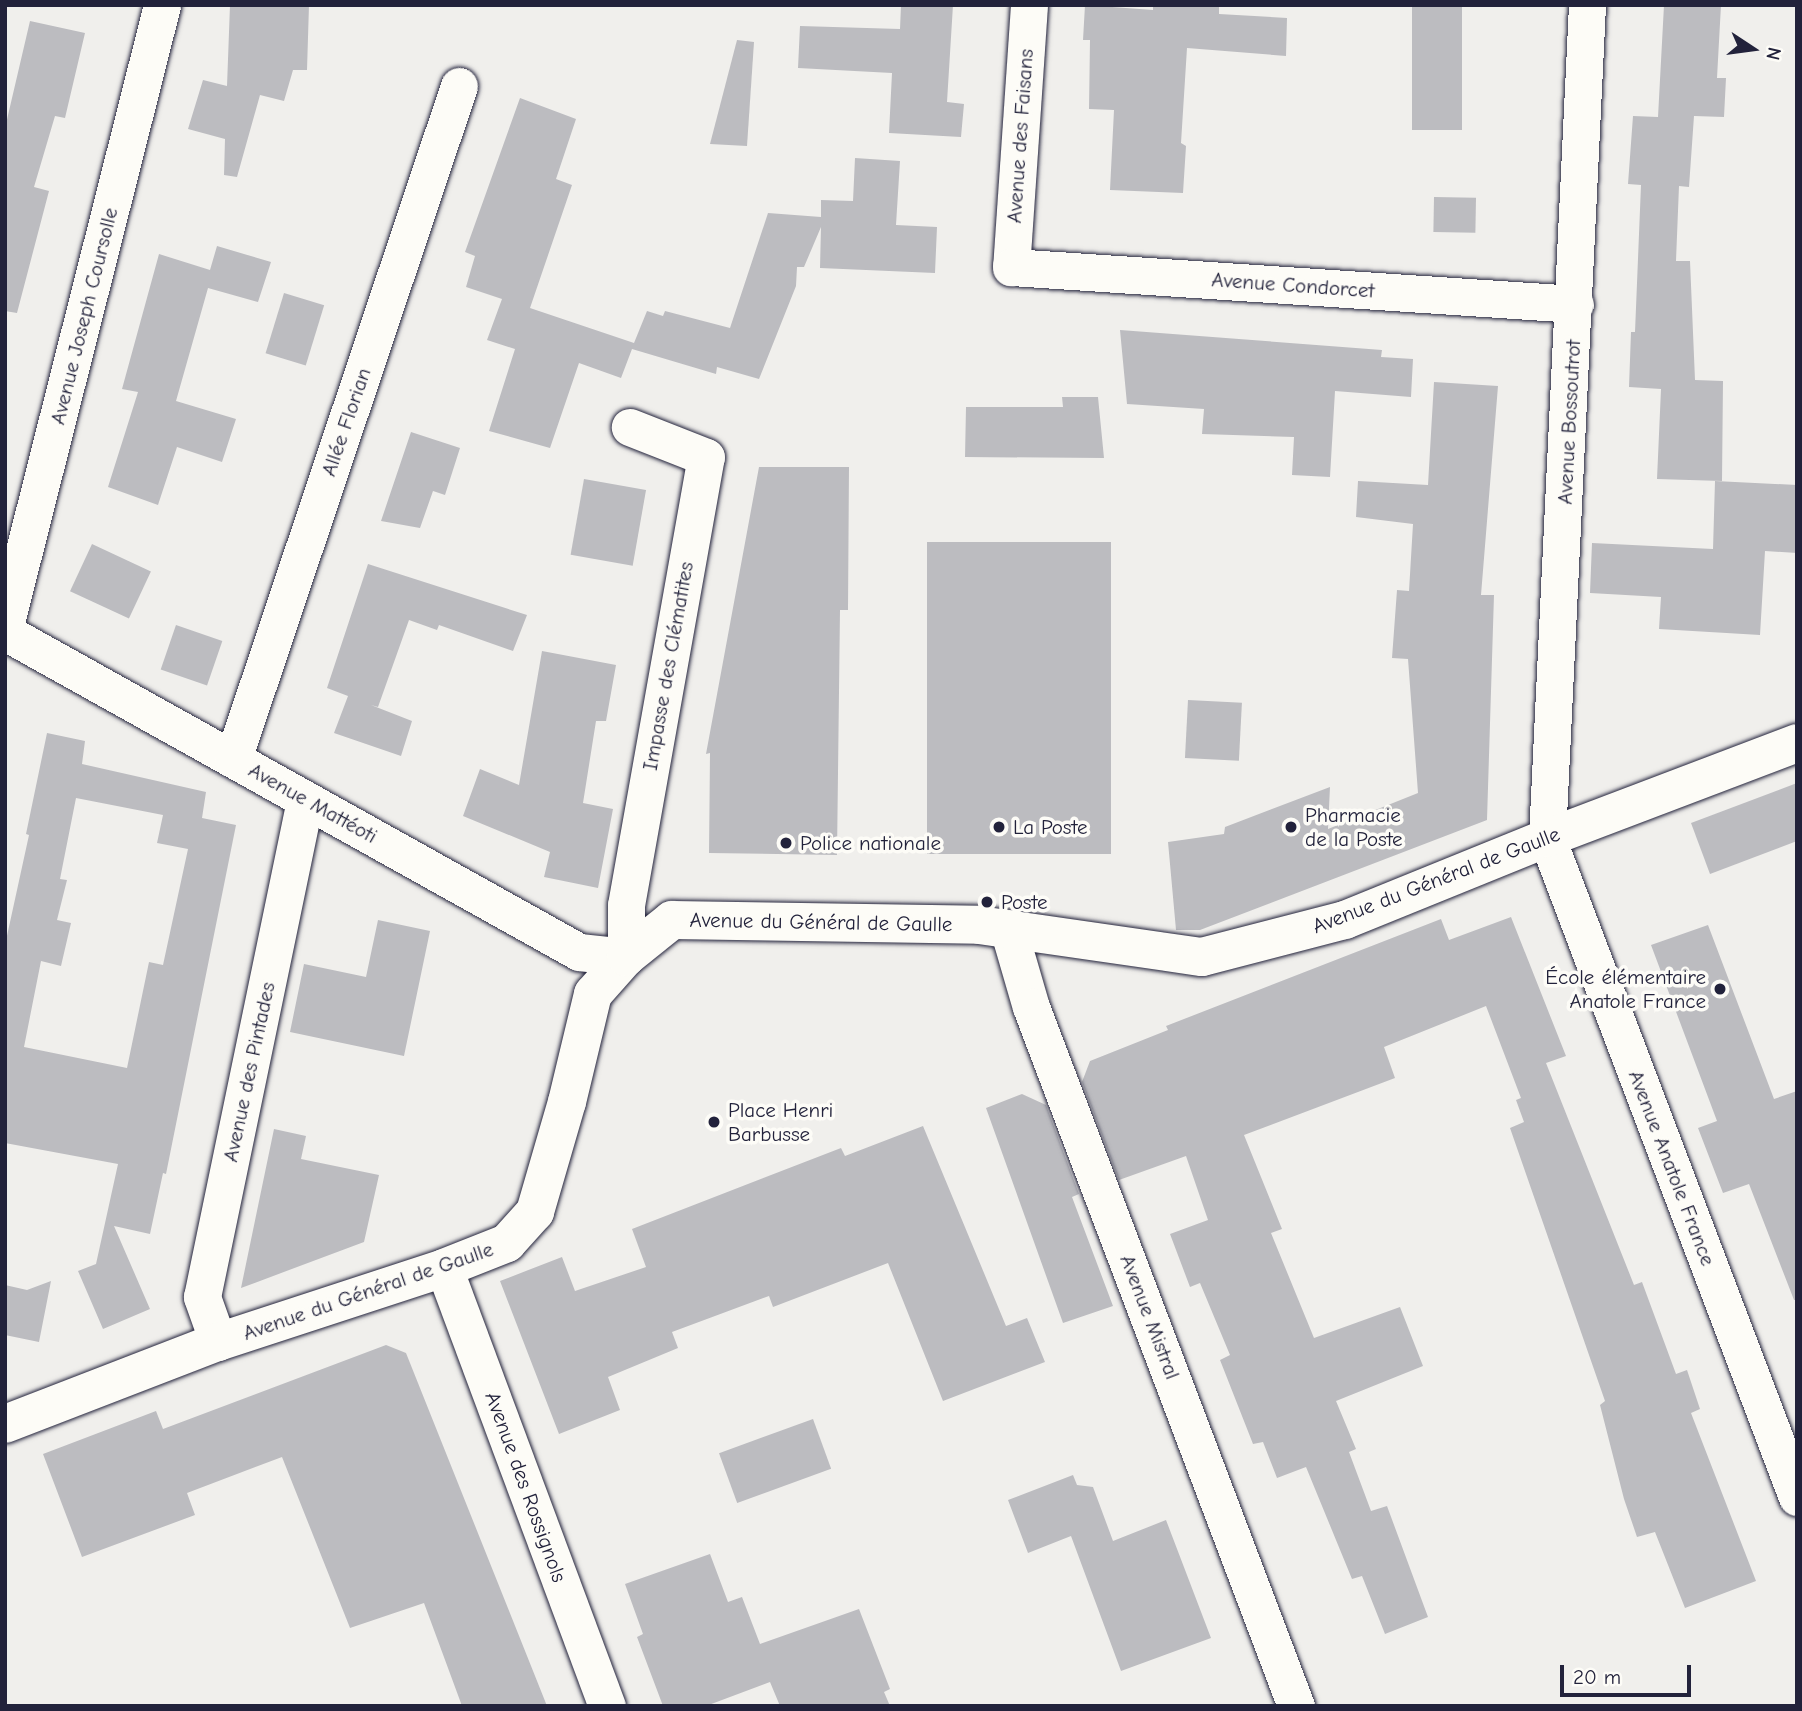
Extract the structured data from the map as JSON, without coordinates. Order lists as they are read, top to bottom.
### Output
{
  "streets": {
    "street": [
      "Avenue des Faisans",
      "Avenue Condorcet",
      "Avenue Joseph Coursolle",
      "Allée Florian",
      "Avenue Bossoutrot",
      "Impasse des Clématites",
      "Avenue Mattéoti",
      "Avenue du Général de Gaulle",
      "Avenue des Pintades",
      "Avenue Anatole France",
      "Avenue Mistral",
      "Avenue des Rossignols"
    ]
  },
  "crossings": [
    ["Avenue des Faisans", "Avenue Condorcet"],
    ["Avenue Condorcet", "Avenue Bossoutrot"],
    ["Allée Florian", "Avenue Mattéoti"],
    ["Avenue Bossoutrot", "Avenue du Général de Gaulle"],
    ["Avenue Bossoutrot", "Avenue Anatole France"],
    ["Impasse des Clématites", "Avenue Mattéoti"],
    ["Impasse des Clématites", "Avenue du Général de Gaulle"],
    ["Avenue Mattéoti", "Avenue du Général de Gaulle"],
    ["Avenue Mattéoti", "Avenue des Pintades"],
    ["Avenue du Général de Gaulle", "Avenue des Pintades"],
    ["Avenue du Général de Gaulle", "Avenue Anatole France"],
    ["Avenue du Général de Gaulle", "Avenue Mistral"],
    ["Avenue du Général de Gaulle", "Avenue des Rossignols"]
  ],
  "places": [
    "La Poste",
    "Pharmacie de la Poste",
    "Police nationale",
    "Poste",
    "École élémentaire Anatole France",
    "Place Henri Barbusse"
  ],
  "scale_bar": "20 m",
  "north": "right"
}
